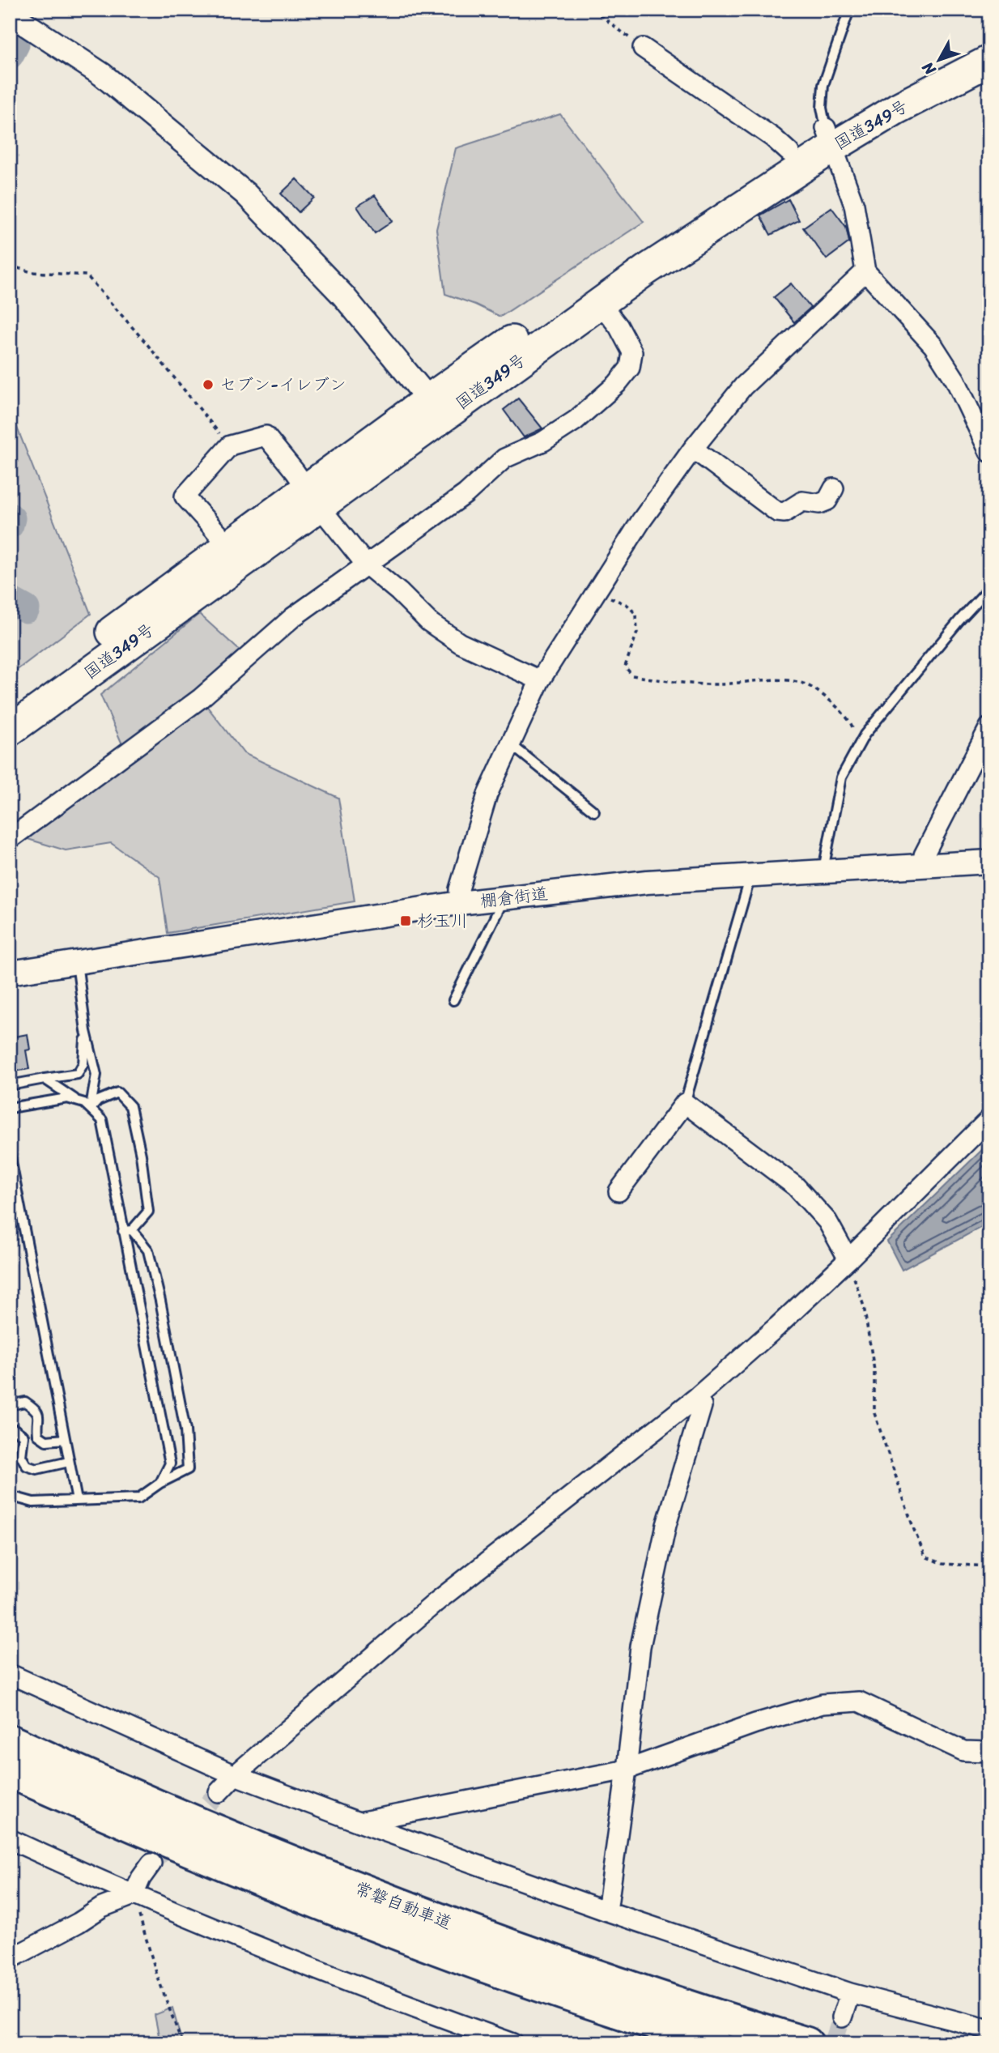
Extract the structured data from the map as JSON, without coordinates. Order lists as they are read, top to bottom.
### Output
{
  "streets": {
    "highway": ["国道349号", "常磐自動車道"],
    "street": ["棚倉街道"]
  },
  "places": {
    "other": ["セブン-イレブン"],
    "transit": ["杉玉川"]
  },
  "north": "bottom left"
}
